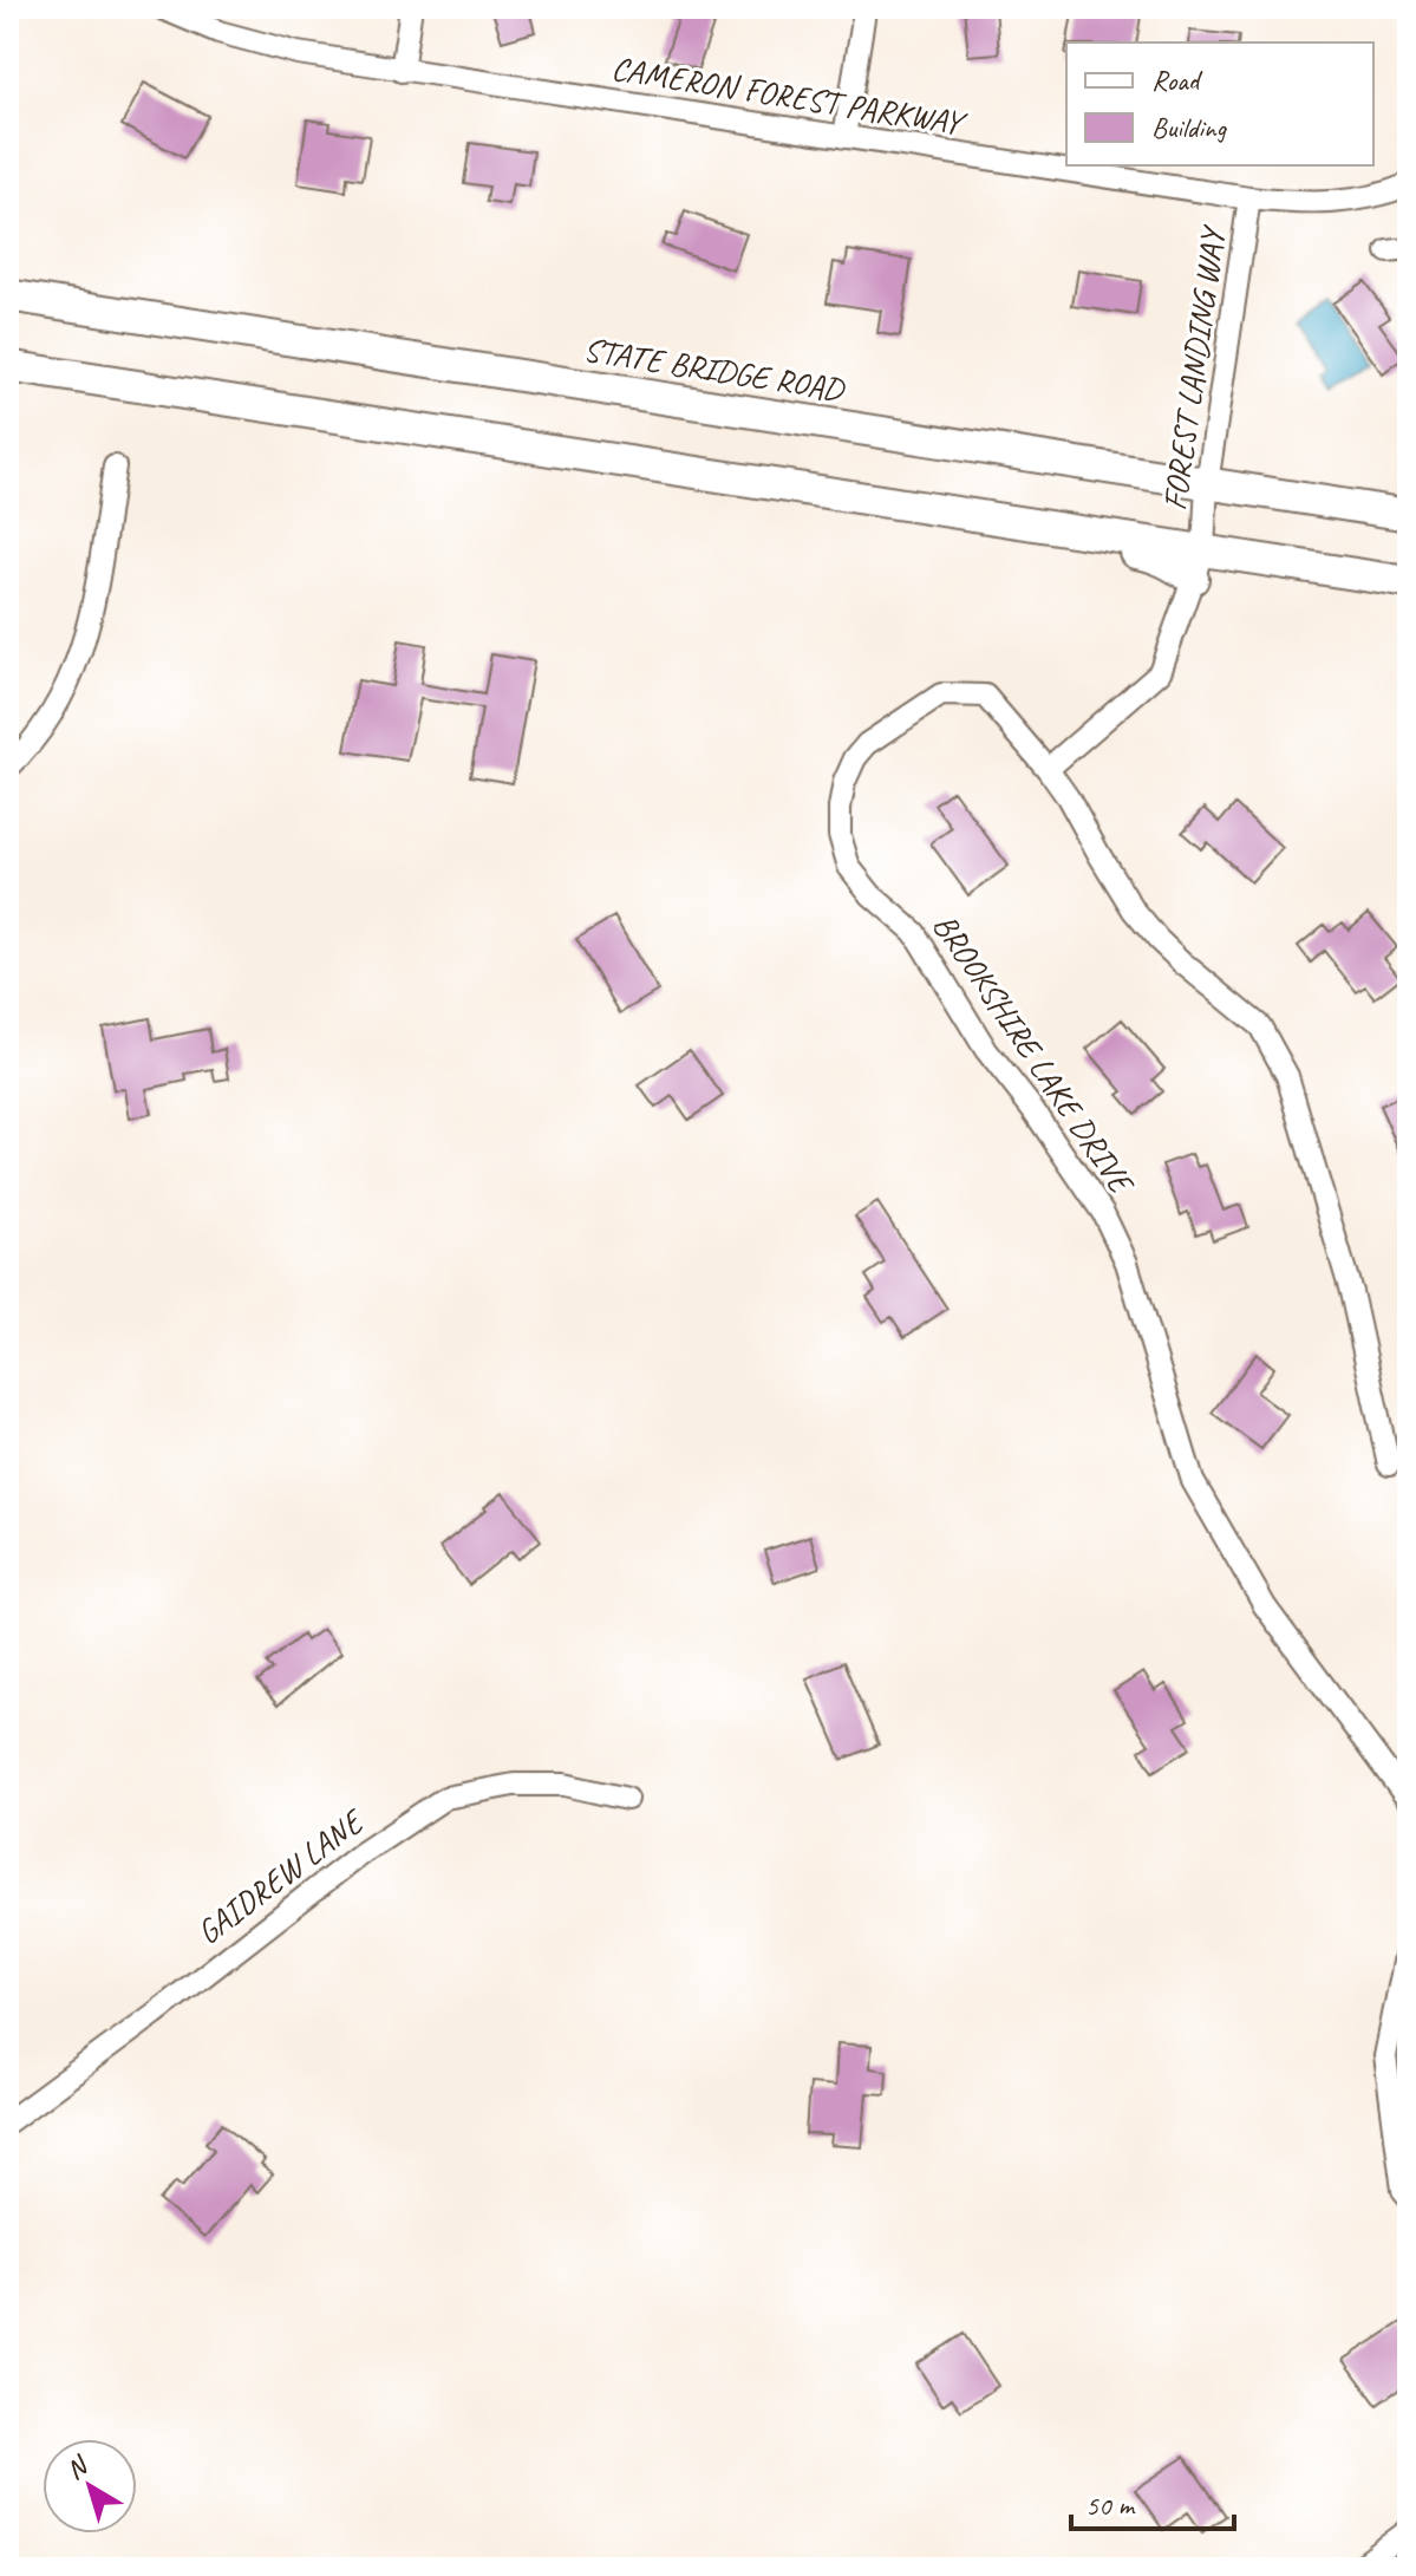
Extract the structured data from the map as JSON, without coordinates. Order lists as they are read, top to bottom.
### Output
{
  "streets": {
    "highway": ["STATE BRIDGE ROAD"],
    "street": [
      "CAMERON FOREST PARKWAY",
      "FOREST LANDING WAY",
      "BROOKSHIRE LAKE DRIVE",
      "GAIDREW LANE"
    ]
  },
  "crossings": [
    ["CAMERON FOREST PARKWAY", "FOREST LANDING WAY"],
    ["STATE BRIDGE ROAD", "FOREST LANDING WAY"]
  ],
  "legend": ["Road", "Building"],
  "scale_bar": "50 m",
  "north": "top left"
}
